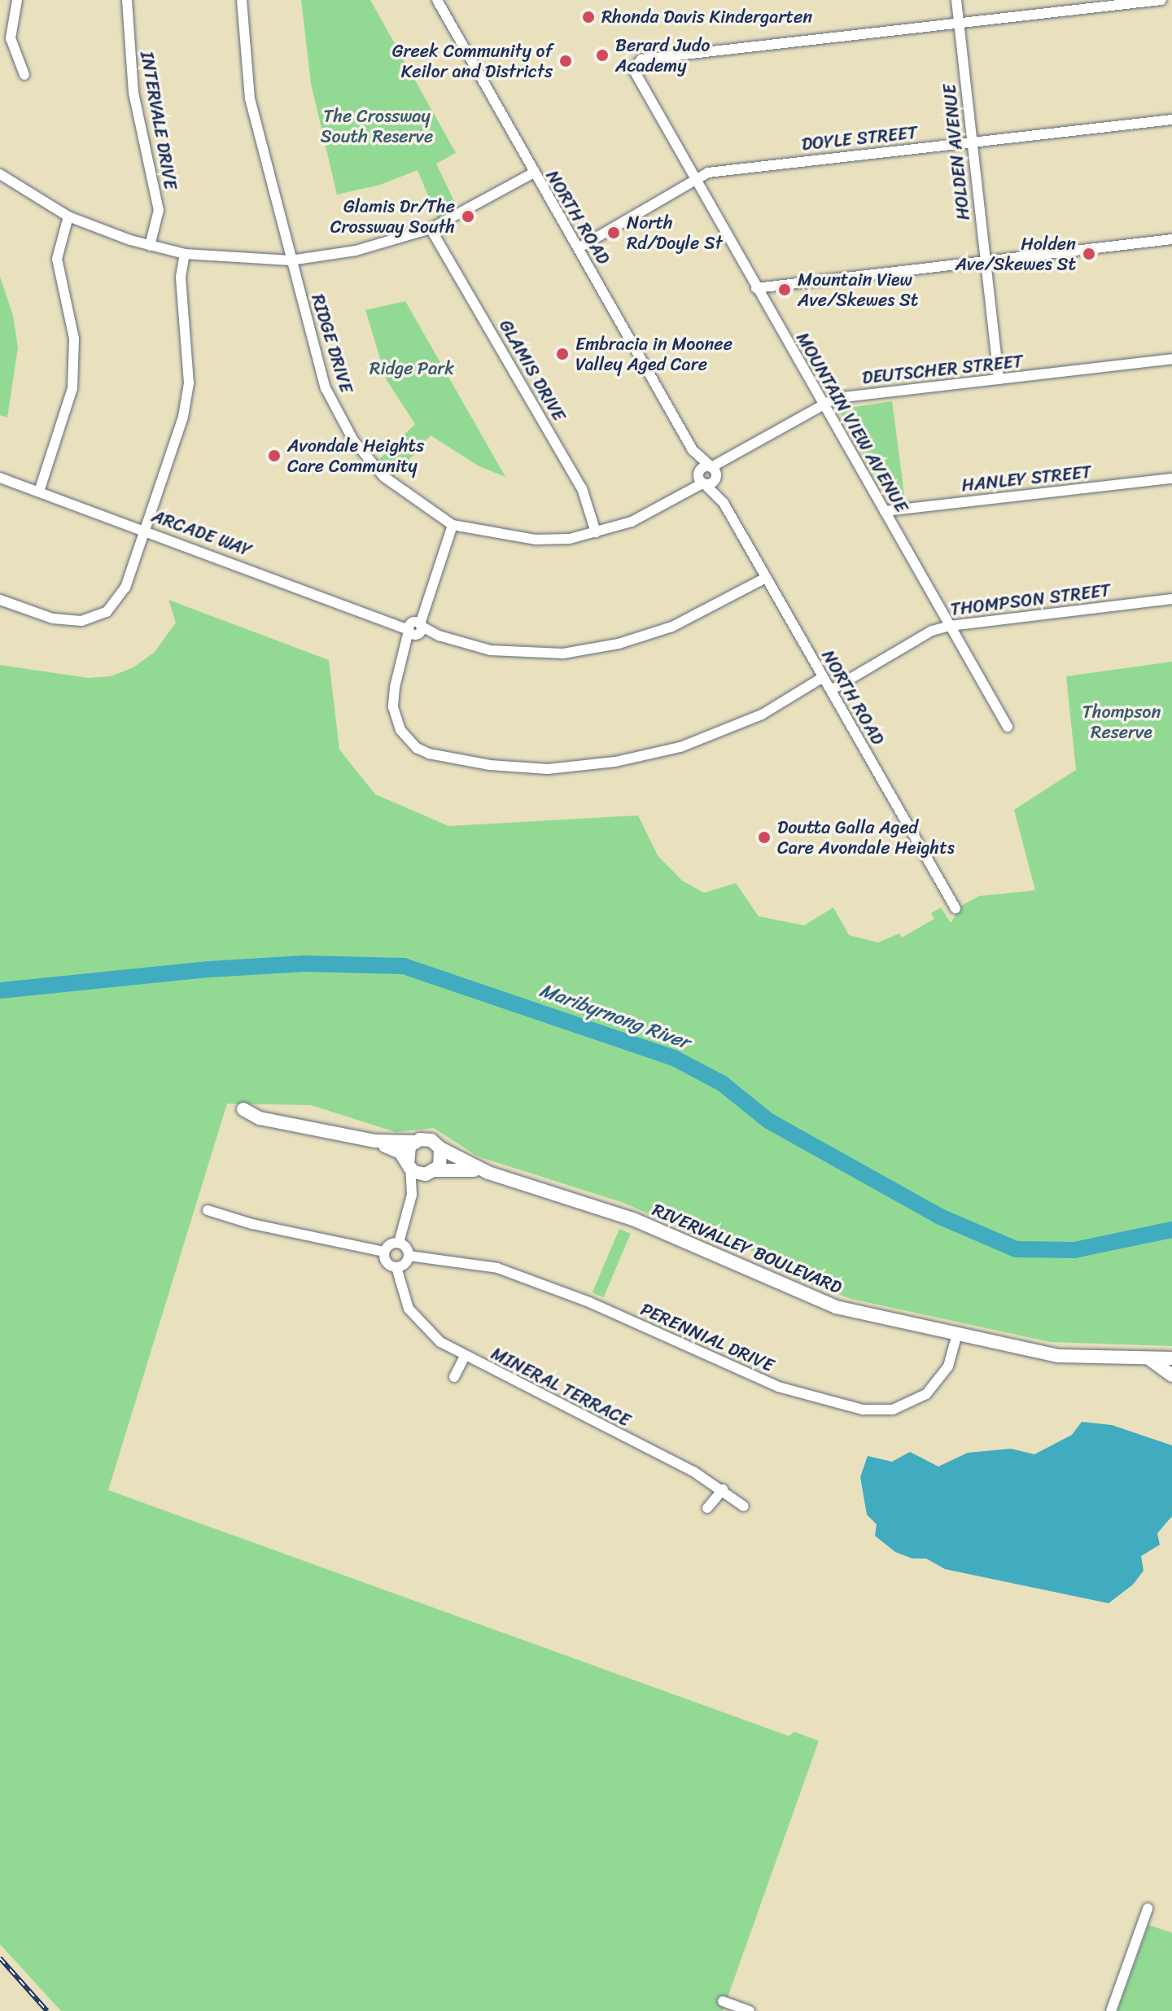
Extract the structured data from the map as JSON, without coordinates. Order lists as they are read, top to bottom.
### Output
{
  "streets": {
    "street": [
      "INTERVALE DRIVE",
      "DOYLE STREET",
      "HOLDEN AVENUE",
      "NORTH ROAD",
      "RIDGE DRIVE",
      "DEUTSCHER STREET",
      "GLAMIS DRIVE",
      "MOUNTAIN VIEW AVENUE",
      "HANLEY STREET",
      "ARCADE WAY",
      "THOMPSON STREET",
      "RIVERVALLEY BOULEVARD",
      "PERENNIAL DRIVE",
      "MINERAL TERRACE"
    ]
  },
  "crossings": [
    ["DOYLE STREET", "HOLDEN AVENUE"],
    ["DOYLE STREET", "NORTH ROAD"],
    ["DOYLE STREET", "MOUNTAIN VIEW AVENUE"],
    ["HOLDEN AVENUE", "DEUTSCHER STREET"],
    ["HOLDEN AVENUE", "MOUNTAIN VIEW AVENUE"],
    ["NORTH ROAD", "RIDGE DRIVE"],
    ["NORTH ROAD", "DEUTSCHER STREET"],
    ["NORTH ROAD", "ARCADE WAY"],
    ["NORTH ROAD", "THOMPSON STREET"],
    ["RIDGE DRIVE", "DEUTSCHER STREET"],
    ["RIDGE DRIVE", "GLAMIS DRIVE"],
    ["DEUTSCHER STREET", "MOUNTAIN VIEW AVENUE"],
    ["MOUNTAIN VIEW AVENUE", "HANLEY STREET"],
    ["MOUNTAIN VIEW AVENUE", "THOMPSON STREET"],
    ["RIVERVALLEY BOULEVARD", "PERENNIAL DRIVE"],
    ["PERENNIAL DRIVE", "MINERAL TERRACE"]
  ],
  "water": ["Maribyrnong River"],
  "parks": ["The Crossway South Reserve", "Ridge Park", "Thompson Reserve"],
  "places": [
    "Rhonda Davis Kindergarten",
    "Berard Judo Academy",
    "Greek Community of Keilor and Districts",
    "Glamis Dr/The Crossway South",
    "North Rd/Doyle St",
    "Holden Ave/Skewes St",
    "Mountain View Ave/Skewes St",
    "Embracia in Moonee Valley Aged Care",
    "Avondale Heights Care Community",
    "Doutta Galla Aged Care Avondale Heights"
  ]
}
